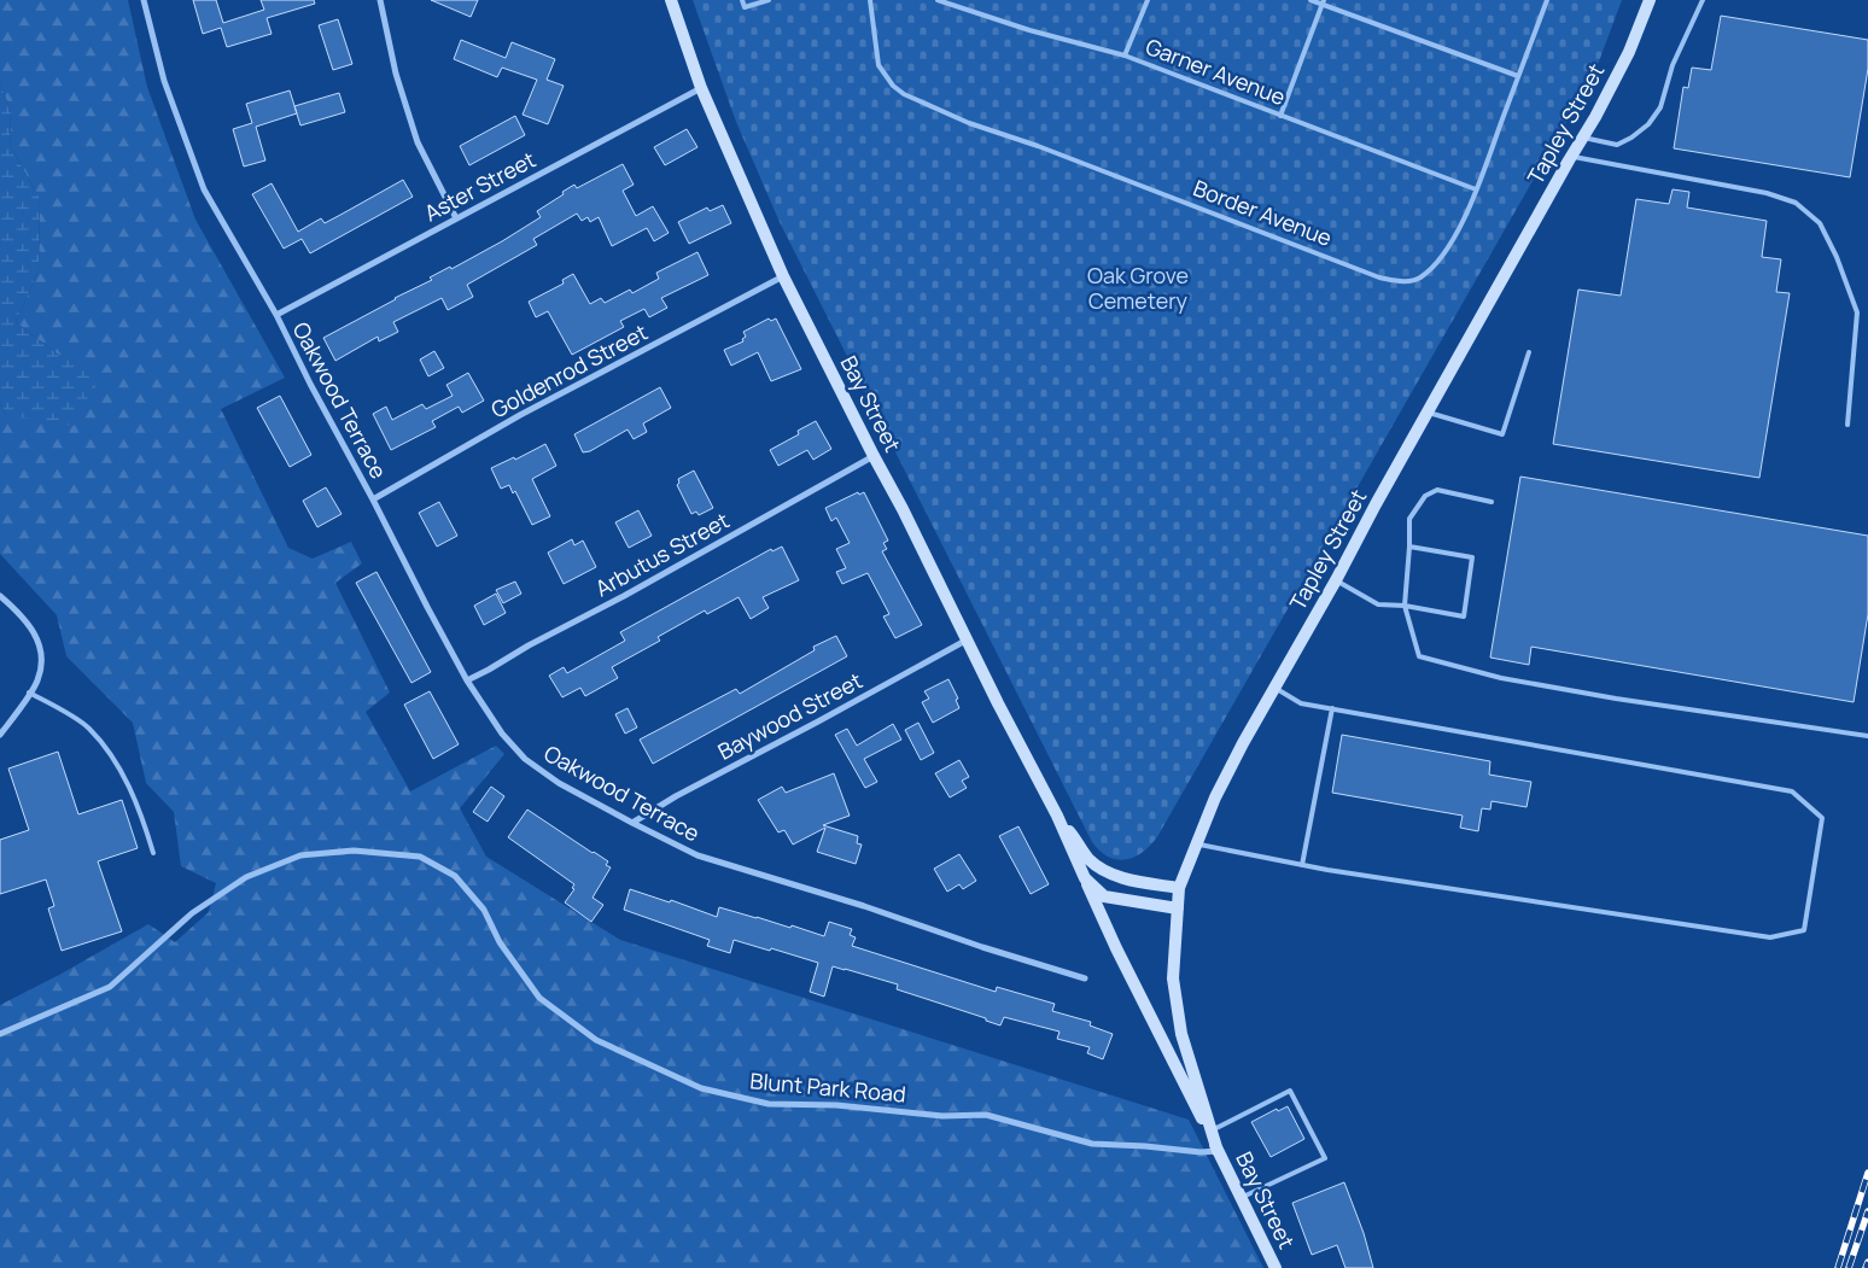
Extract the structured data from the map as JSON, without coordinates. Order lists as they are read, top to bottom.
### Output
{
  "streets": {
    "main road": ["Tapley Street", "Bay Street"],
    "street": [
      "Aster Street",
      "Goldenrod Street",
      "Oakwood Terrace",
      "Arbutus Street",
      "Baywood Street",
      "Blunt Park Road"
    ],
    "lane": ["Garner Avenue", "Border Avenue"]
  },
  "crossings": [
    ["Garner Avenue", "Border Avenue"],
    ["Tapley Street", "Bay Street"],
    ["Tapley Street", "Blunt Park Road"],
    ["Aster Street", "Oakwood Terrace"],
    ["Aster Street", "Bay Street"],
    ["Goldenrod Street", "Oakwood Terrace"],
    ["Goldenrod Street", "Bay Street"],
    ["Oakwood Terrace", "Arbutus Street"],
    ["Oakwood Terrace", "Baywood Street"],
    ["Bay Street", "Arbutus Street"],
    ["Bay Street", "Baywood Street"],
    ["Bay Street", "Blunt Park Road"]
  ],
  "parks": ["Oak Grove Cemetery"]
}
